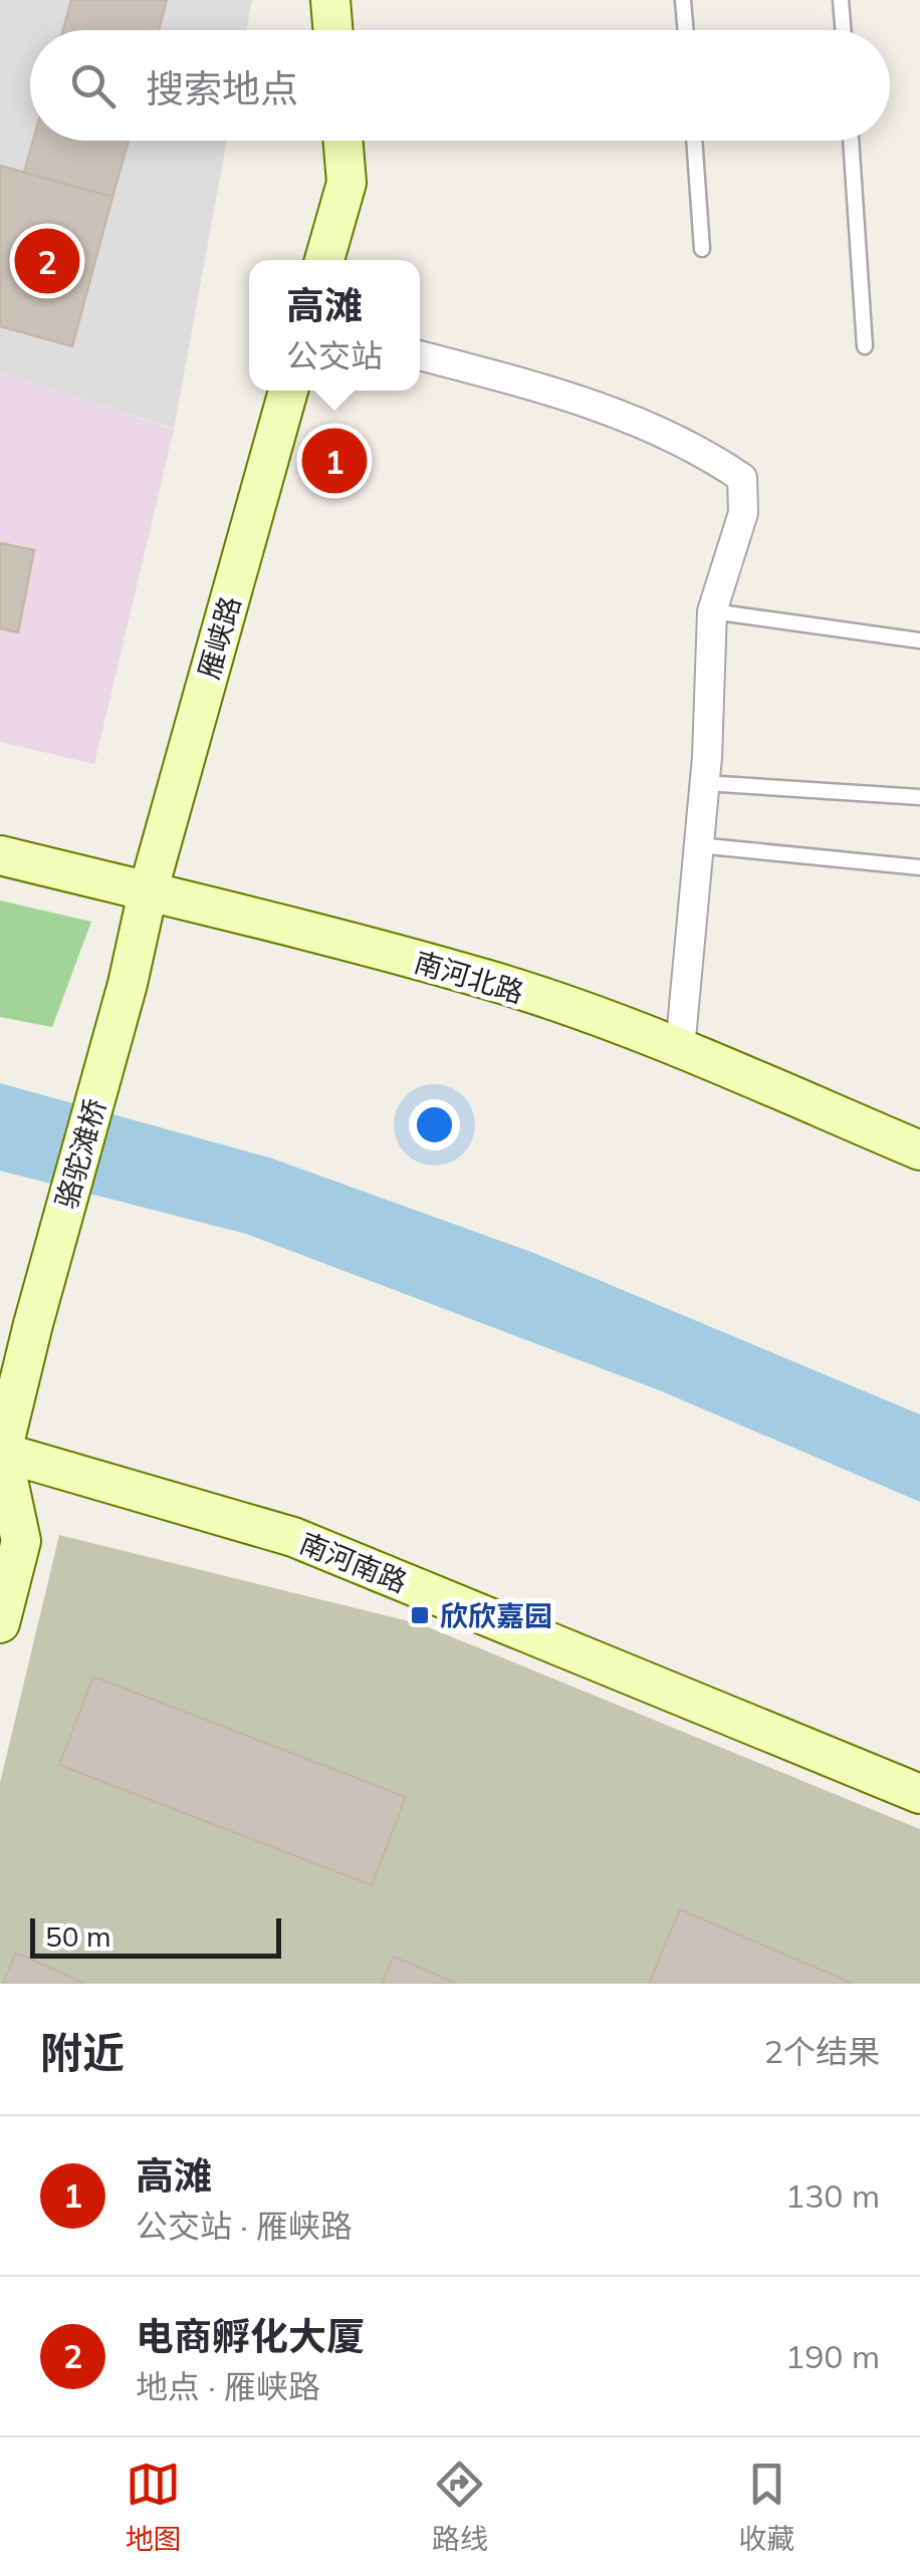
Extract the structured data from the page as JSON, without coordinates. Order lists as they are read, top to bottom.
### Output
{
  "streets": {
    "street": [
      "雁峡路",
      "南河北路",
      "骆驼滩桥",
      "南河南路"
    ]
  },
  "crossings": [
    ["雁峡路", "南河北路"],
    ["雁峡路", "骆驼滩桥"],
    ["骆驼滩桥", "南河南路"]
  ],
  "places": {
    "transit": ["欣欣嘉园"]
  },
  "scale_bar": "50 m",
  "page": {
    "search": "搜索地点",
    "pins": ["2", "1"],
    "popup": ["高滩", "公交站"],
    "scale": "50 m",
    "heading": ["附近", "2个结果"],
    "list": [
      {
        "mark": "1",
        "name": "高滩",
        "note": "公交站 · 雁峡路",
        "value": "130 m"
      },
      {
        "mark": "2",
        "name": "电商孵化大厦",
        "note": "地点 · 雁峡路",
        "value": "190 m"
      }
    ],
    "nav": ["地图", "路线", "收藏"]
  }
}
